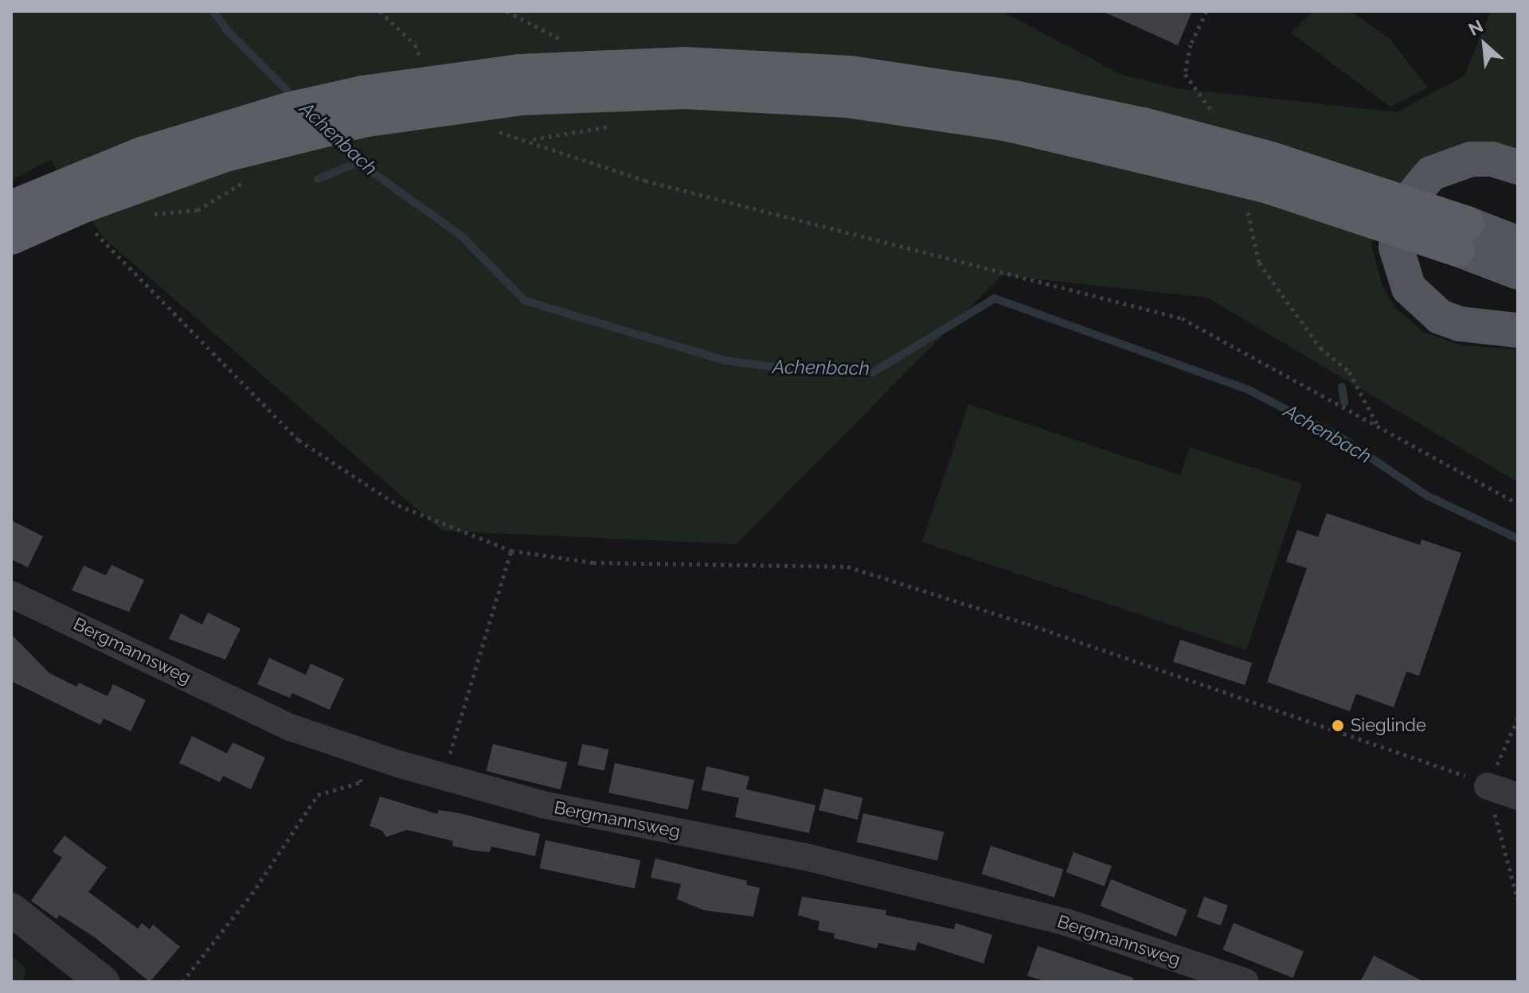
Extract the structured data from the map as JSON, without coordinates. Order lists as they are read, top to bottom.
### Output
{
  "streets": {
    "street": ["Bergmannsweg"]
  },
  "water": ["Achenbach"],
  "places": ["Sieglinde"],
  "north": "top left"
}
